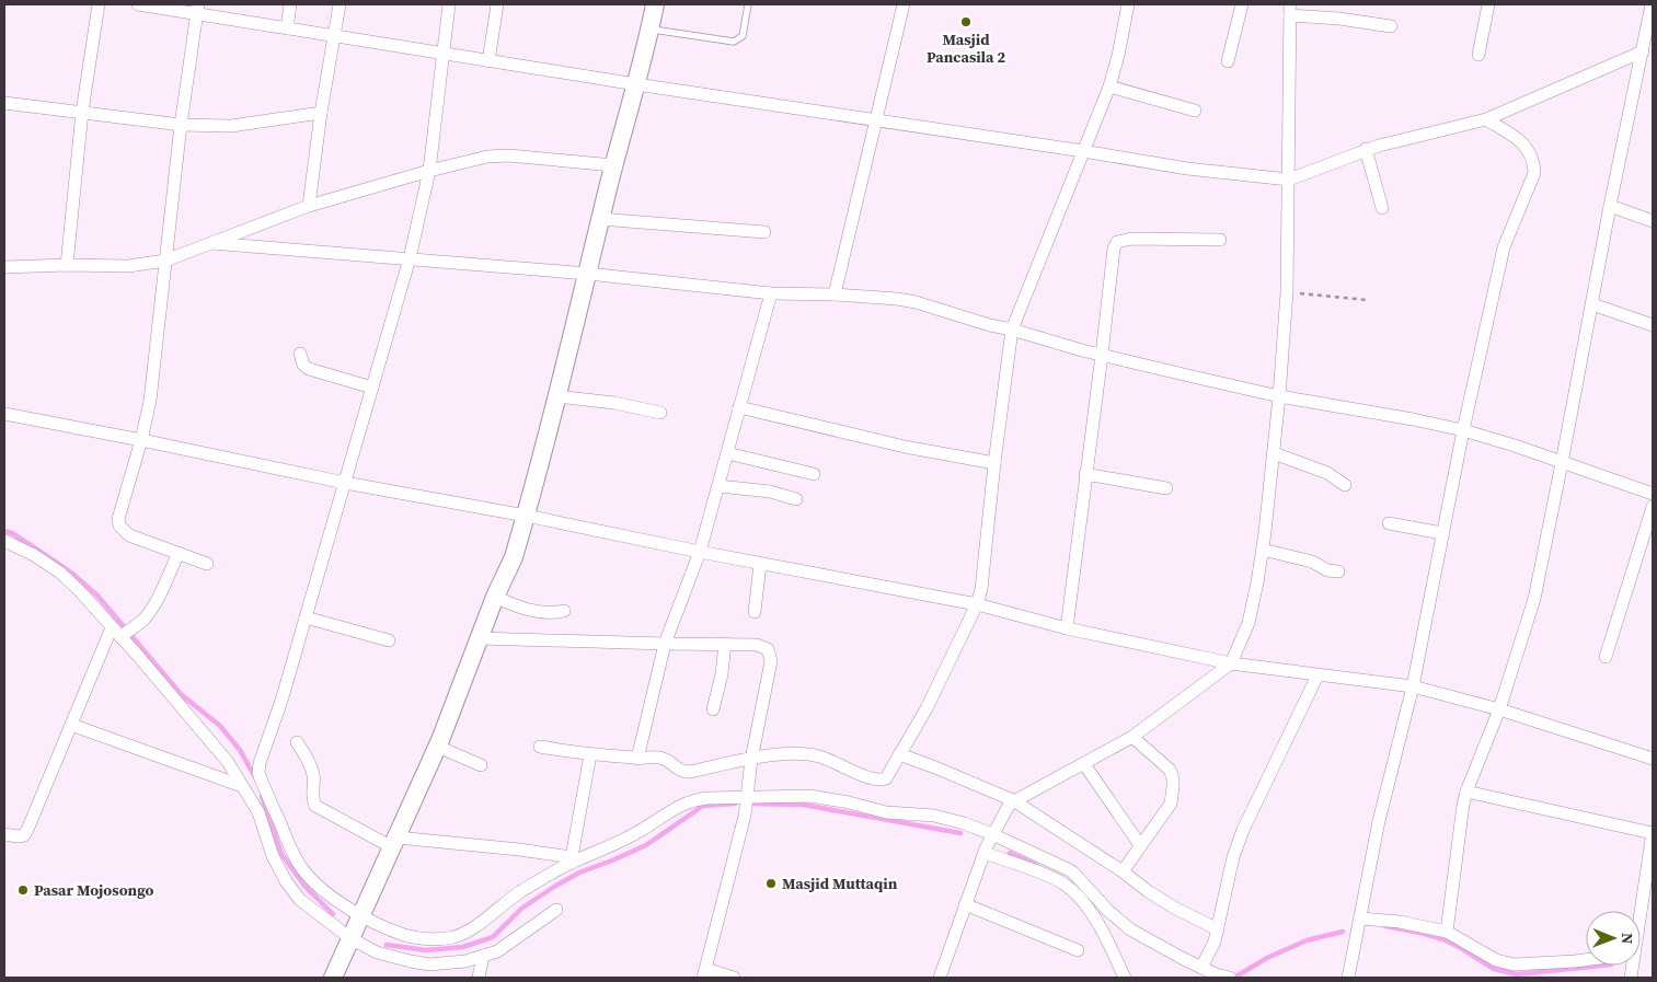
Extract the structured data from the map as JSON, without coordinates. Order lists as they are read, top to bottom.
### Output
{
  "places": ["Masjid Pancasila 2", "Masjid Muttaqin", "Pasar Mojosongo"],
  "north": "right"
}
